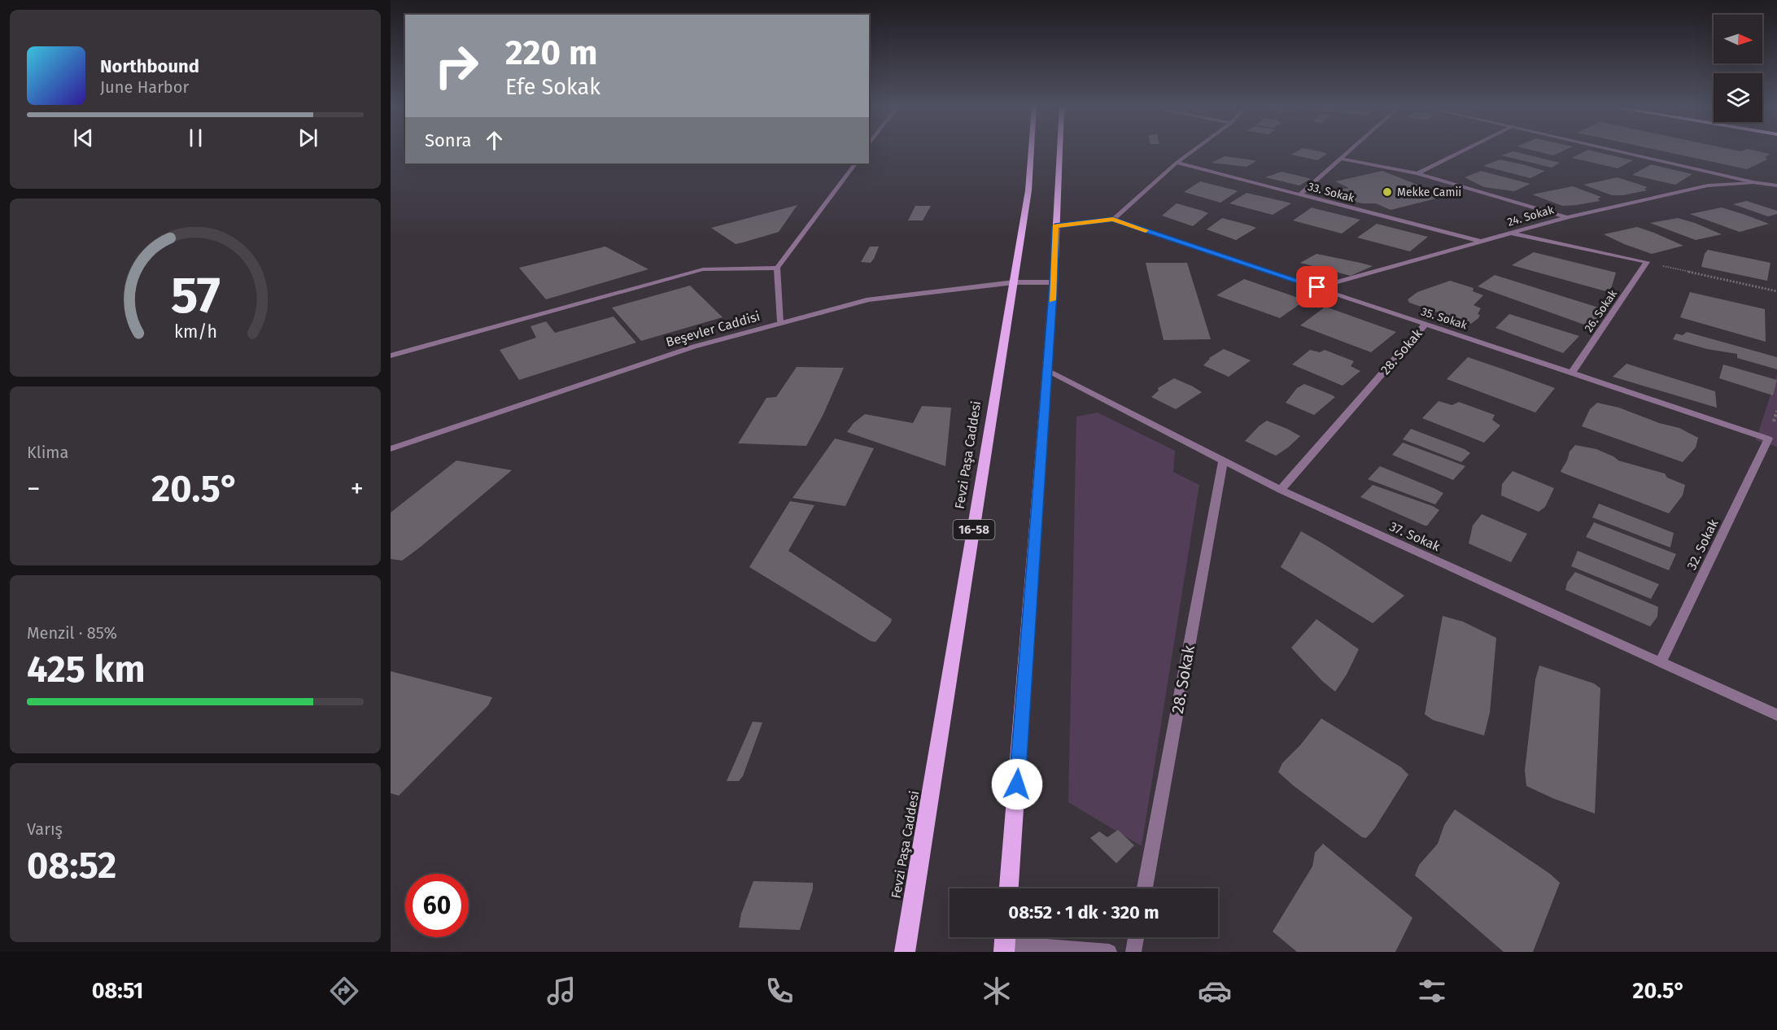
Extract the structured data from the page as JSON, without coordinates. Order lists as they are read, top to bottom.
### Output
{
  "streets": {
    "main road": ["Fevzi Paşa Caddesi", "16-58"],
    "street": [
      "33. Sokak",
      "24. Sokak",
      "26. Sokak",
      "35. Sokak",
      "Beşevler Caddisi",
      "28. Sokak",
      "37. Sokak",
      "32. Sokak"
    ]
  },
  "crossings": [
    ["33. Sokak", "24. Sokak"],
    ["24. Sokak", "35. Sokak"],
    ["26. Sokak", "35. Sokak"],
    ["35. Sokak", "28. Sokak"],
    ["35. Sokak", "32. Sokak"],
    ["Beşevler Caddisi", "Fevzi Paşa Caddesi"],
    ["28. Sokak", "37. Sokak"],
    ["37. Sokak", "32. Sokak"]
  ],
  "places": ["Mekke Camii"],
  "north": "right",
  "page": {
    "turn": ["220 m", "Efe Sokak"],
    "song": ["Northbound", "June Harbor"],
    "then": "Sonra",
    "tile": [
      "Klima",
      ["Menzil · 85%", "425 km"],
      ["Varış", "08:52"]
    ],
    "heat": ["−", "20.5°", "+"],
    "limit": "60",
    "trip": "08:52 · 1 dk · 320 m",
    "tabs": ["08:51", "20.5°"],
    "gauge": ["57", "km/h"]
  }
}
